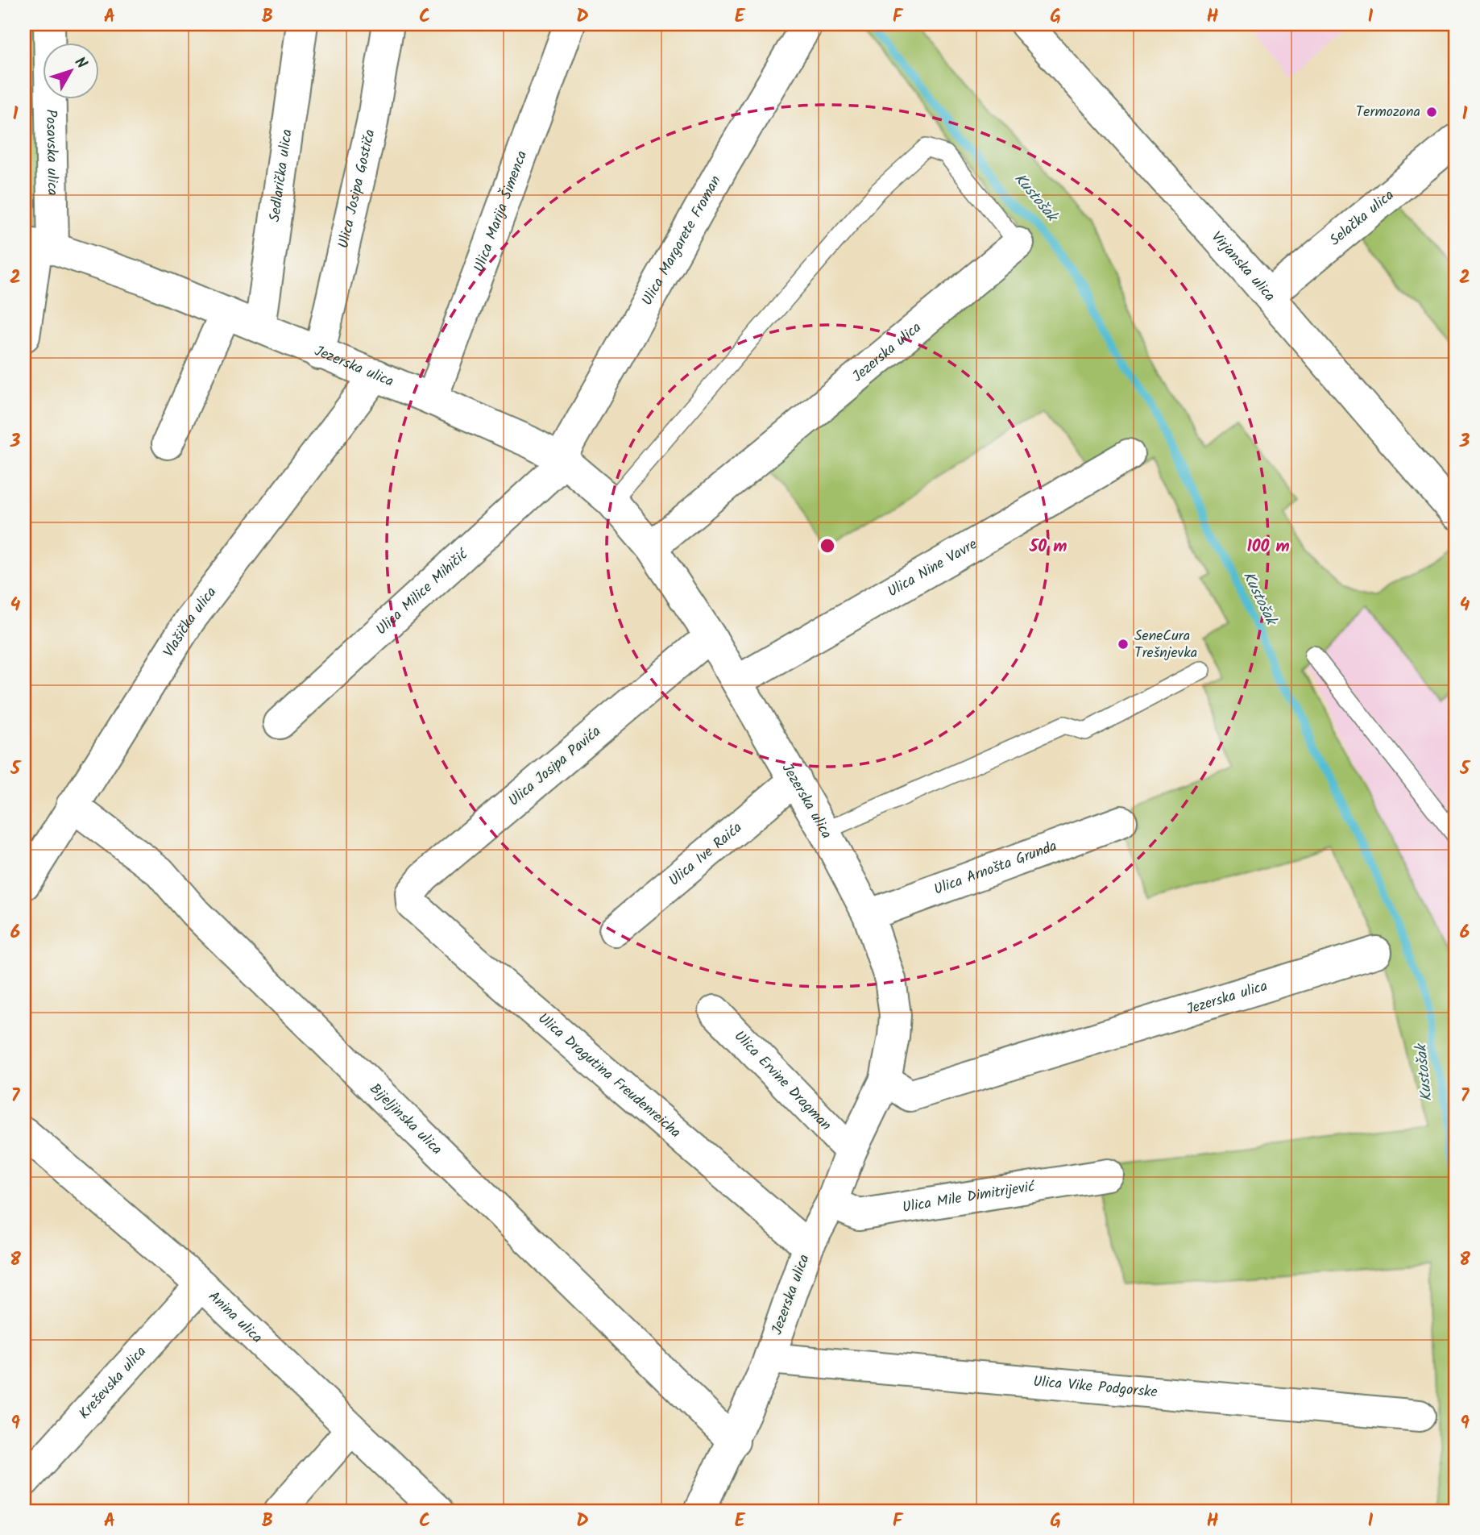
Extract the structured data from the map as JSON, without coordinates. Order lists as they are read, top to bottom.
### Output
{
  "streets": {
    "street": [
      "Posavska ulica",
      "Sedlarička ulica",
      "Ulica Josipa Gostiča",
      "Ulica Marija Šimenca",
      "Selačka ulica",
      "Ulica Margarete Froman",
      "Virjanska ulica",
      "Jezerska ulica",
      "Ulica Nine Vavre",
      "Ulica Milice Mihičić",
      "Vlašička ulica",
      "Ulica Josipa Pavića",
      "Ulica Ive Raića",
      "Ulica Arnošta Grunda",
      "Ulica Dragutina Freudenreicha",
      "Ulica Ervine Dragman",
      "Bijeljinska ulica",
      "Ulica Mile Dimitrijević",
      "Anina ulica",
      "Kreševska ulica",
      "Ulica Vike Podgorske"
    ]
  },
  "crossings": [
    ["Posavska ulica", "Jezerska ulica"],
    ["Sedlarička ulica", "Jezerska ulica"],
    ["Ulica Josipa Gostiča", "Jezerska ulica"],
    ["Ulica Marija Šimenca", "Jezerska ulica"],
    ["Selačka ulica", "Virjanska ulica"],
    ["Ulica Margarete Froman", "Jezerska ulica"],
    ["Ulica Margarete Froman", "Ulica Milice Mihičić"],
    ["Jezerska ulica", "Ulica Nine Vavre"],
    ["Jezerska ulica", "Ulica Milice Mihičić"],
    ["Jezerska ulica", "Vlašička ulica"],
    ["Jezerska ulica", "Ulica Josipa Pavića"],
    ["Jezerska ulica", "Ulica Ive Raića"],
    ["Jezerska ulica", "Ulica Arnošta Grunda"],
    ["Jezerska ulica", "Ulica Dragutina Freudenreicha"],
    ["Jezerska ulica", "Ulica Ervine Dragman"],
    ["Jezerska ulica", "Bijeljinska ulica"],
    ["Jezerska ulica", "Ulica Mile Dimitrijević"],
    ["Jezerska ulica", "Ulica Vike Podgorske"],
    ["Vlašička ulica", "Bijeljinska ulica"],
    ["Ulica Josipa Pavića", "Ulica Dragutina Freudenreicha"],
    ["Anina ulica", "Kreševska ulica"]
  ],
  "water": ["Kustošak"],
  "places": ["Termozona", "SeneCura Trešnjevka"],
  "north": "top right",
  "grid": {
    "columns": [
      "A",
      "B",
      "C",
      "D",
      "E",
      "F",
      "G",
      "H",
      "I"
    ],
    "rows": [
      "1",
      "2",
      "3",
      "4",
      "5",
      "6",
      "7",
      "8",
      "9"
    ]
  },
  "rings": ["50 m", "100 m"]
}
